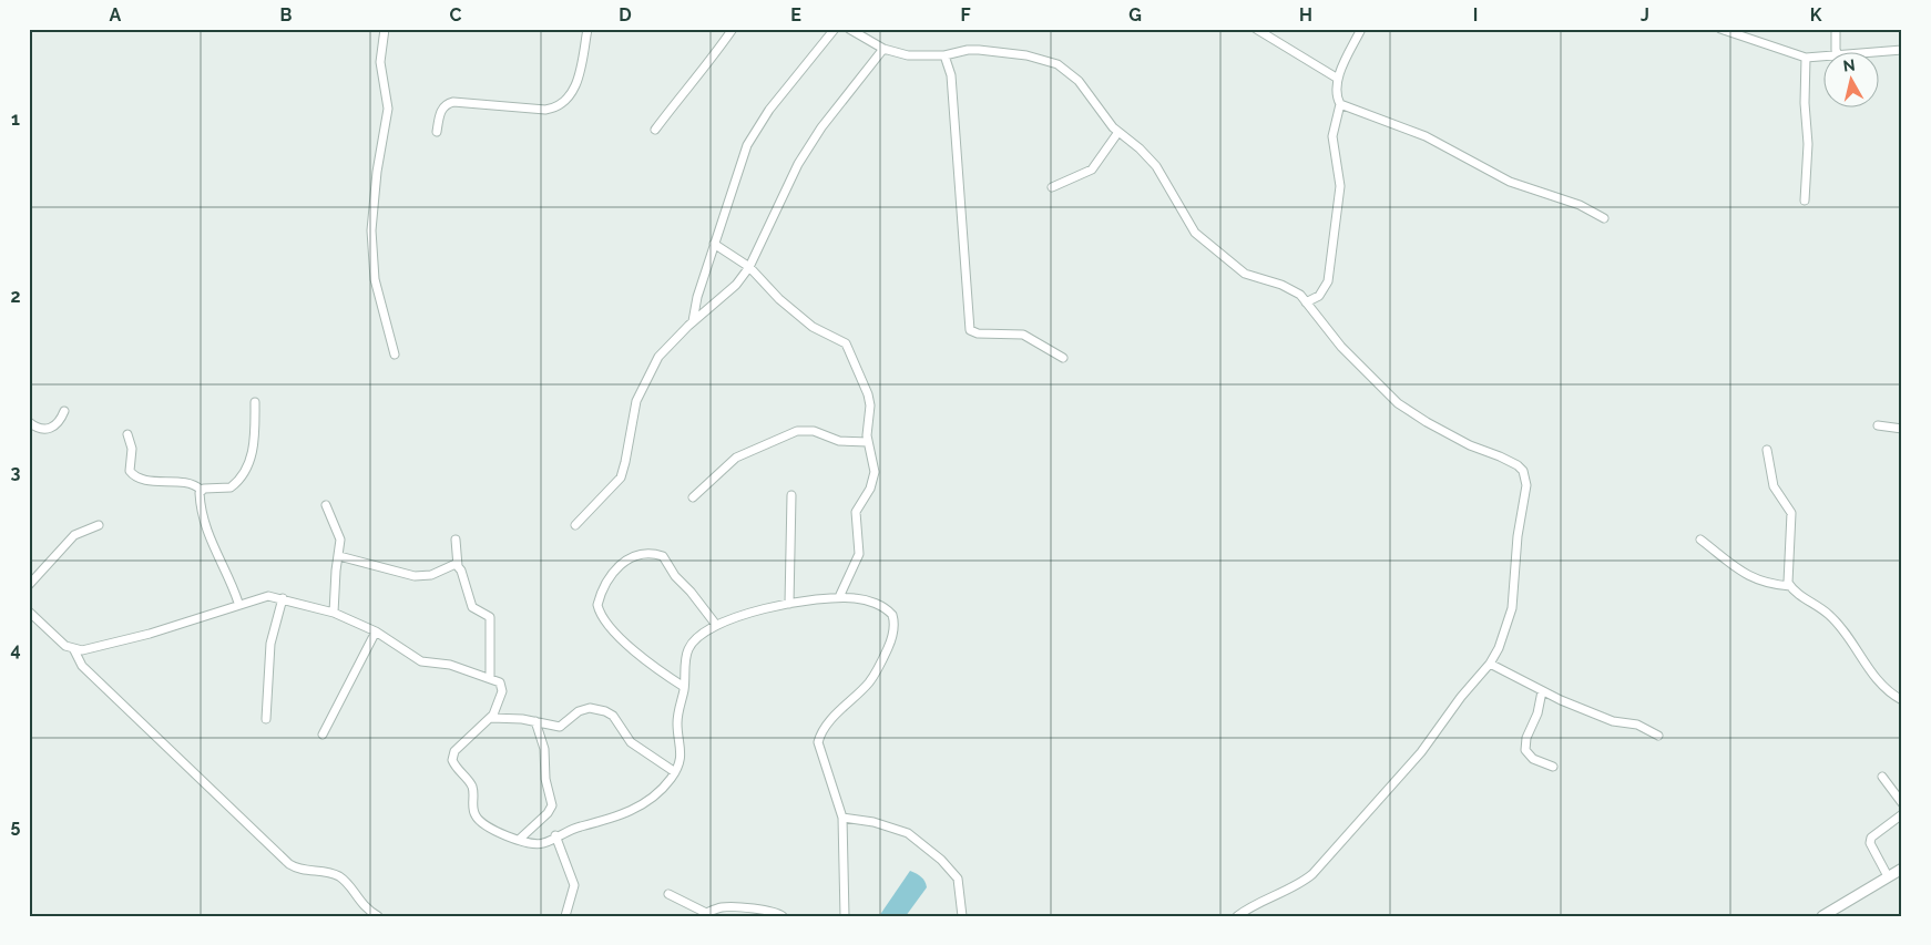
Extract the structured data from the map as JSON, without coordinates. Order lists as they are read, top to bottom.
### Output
{
  "north": "top",
  "grid": {
    "columns": [
      "A",
      "B",
      "C",
      "D",
      "E",
      "F",
      "G",
      "H",
      "I",
      "J",
      "K"
    ],
    "rows": [
      "1",
      "2",
      "3",
      "4",
      "5"
    ]
  }
}
